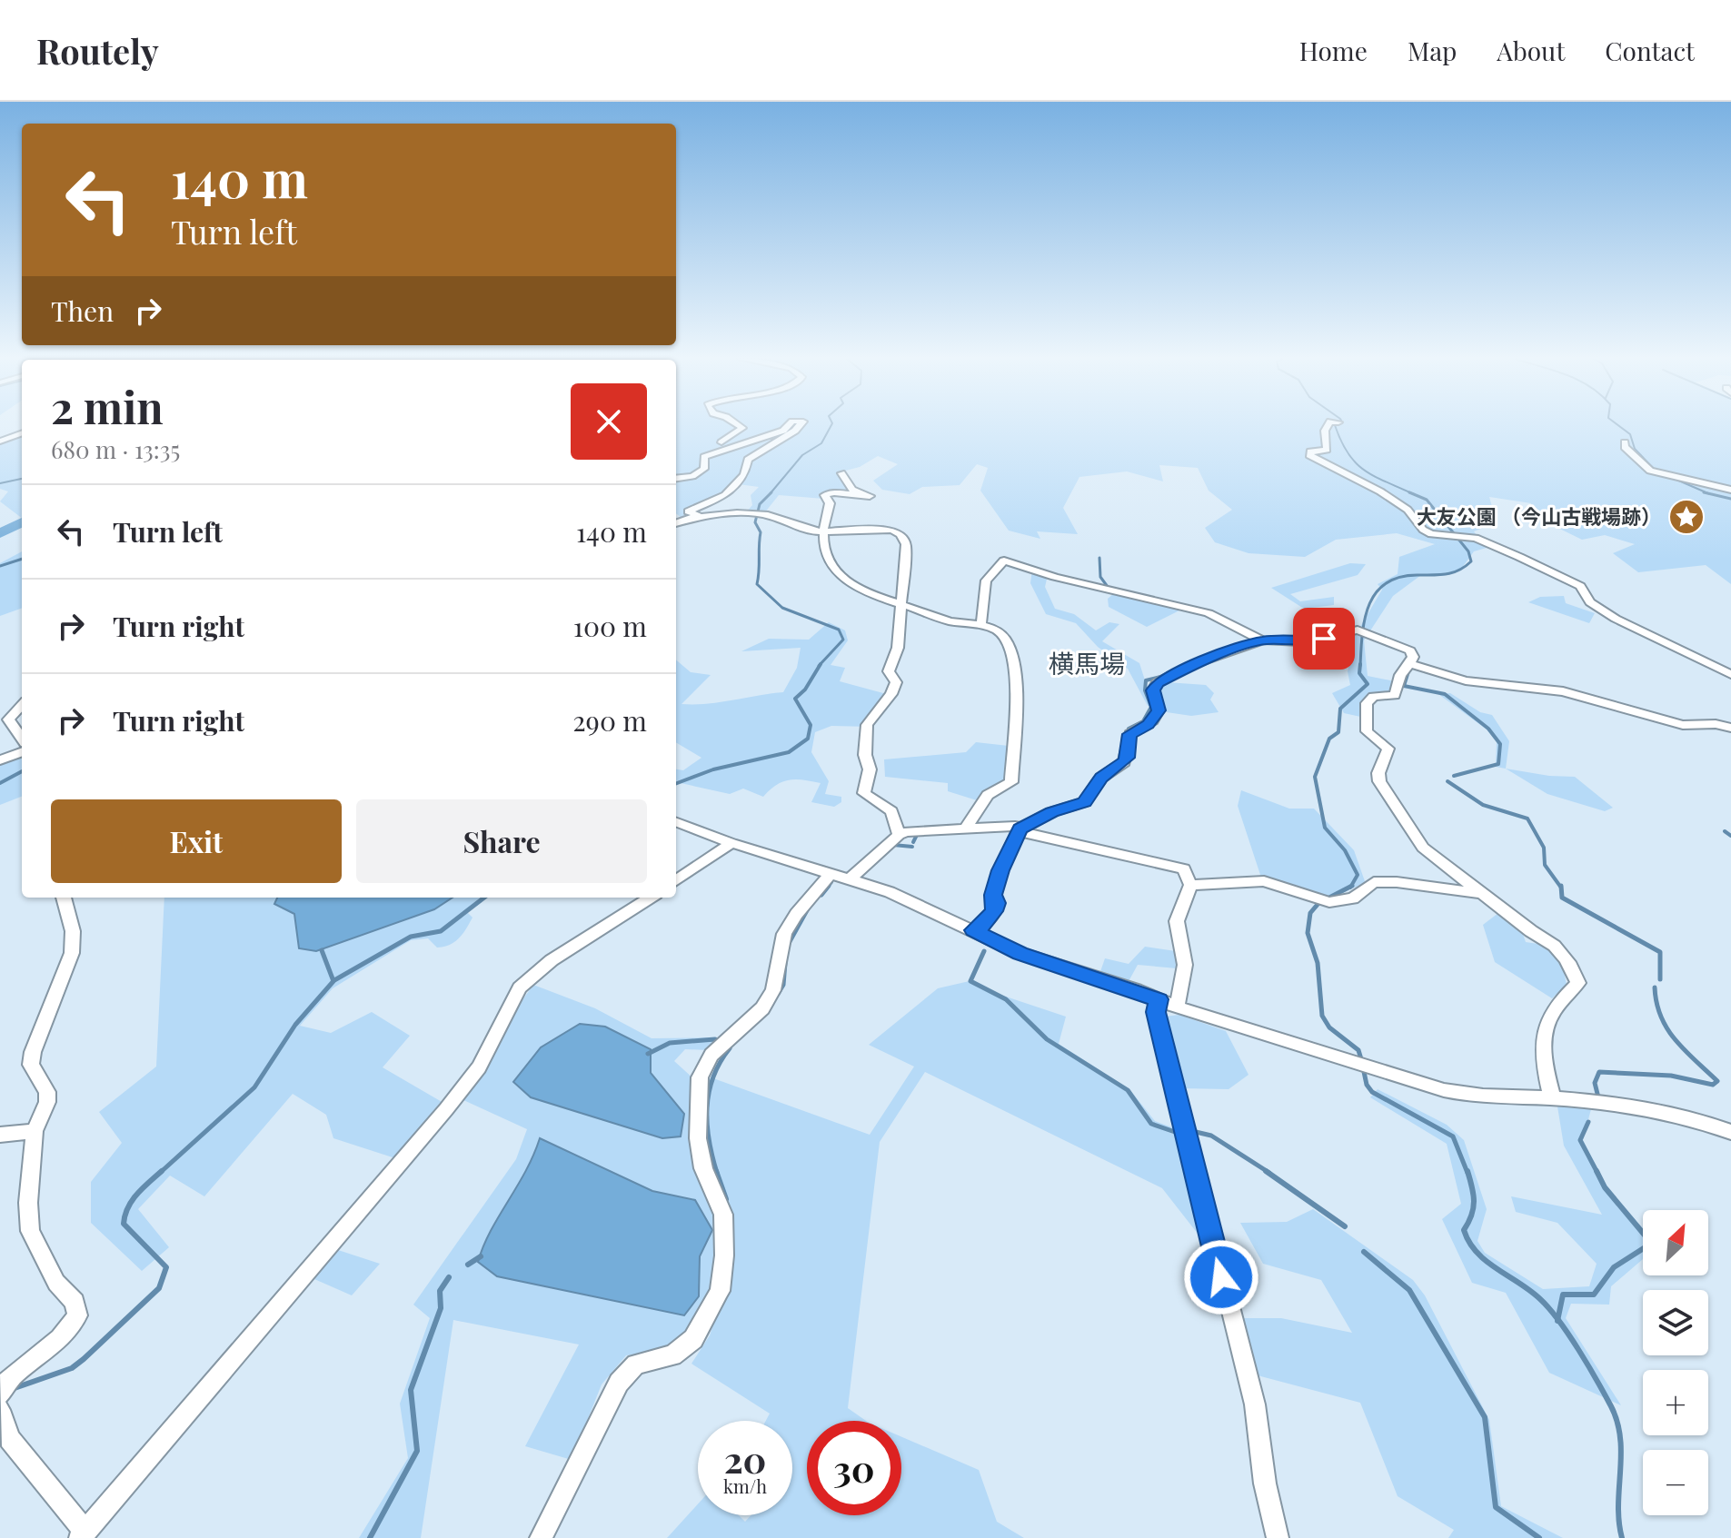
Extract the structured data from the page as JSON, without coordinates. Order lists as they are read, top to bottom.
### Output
{
  "districts": ["横馬場"],
  "places": {
    "place": ["大友公園 （今山古戦場跡）"]
  },
  "north": "top right",
  "page": {
    "header": "Routely",
    "nav": [
      "Home",
      "Map",
      "About",
      "Contact"
    ],
    "turn": ["140 m", "Turn left"],
    "then": "Then",
    "heading": ["2 min", "680 m · 13:35"],
    "list": [
      {
        "name": "Turn left",
        "value": "140 m"
      },
      {
        "name": "Turn right",
        "value": "100 m"
      },
      {
        "name": "Turn right",
        "value": "290 m"
      }
    ],
    "buttons": ["Exit", "Share"],
    "map_buttons": ["+", "−"],
    "speed": "20 km/h",
    "limit": "30"
  }
}
